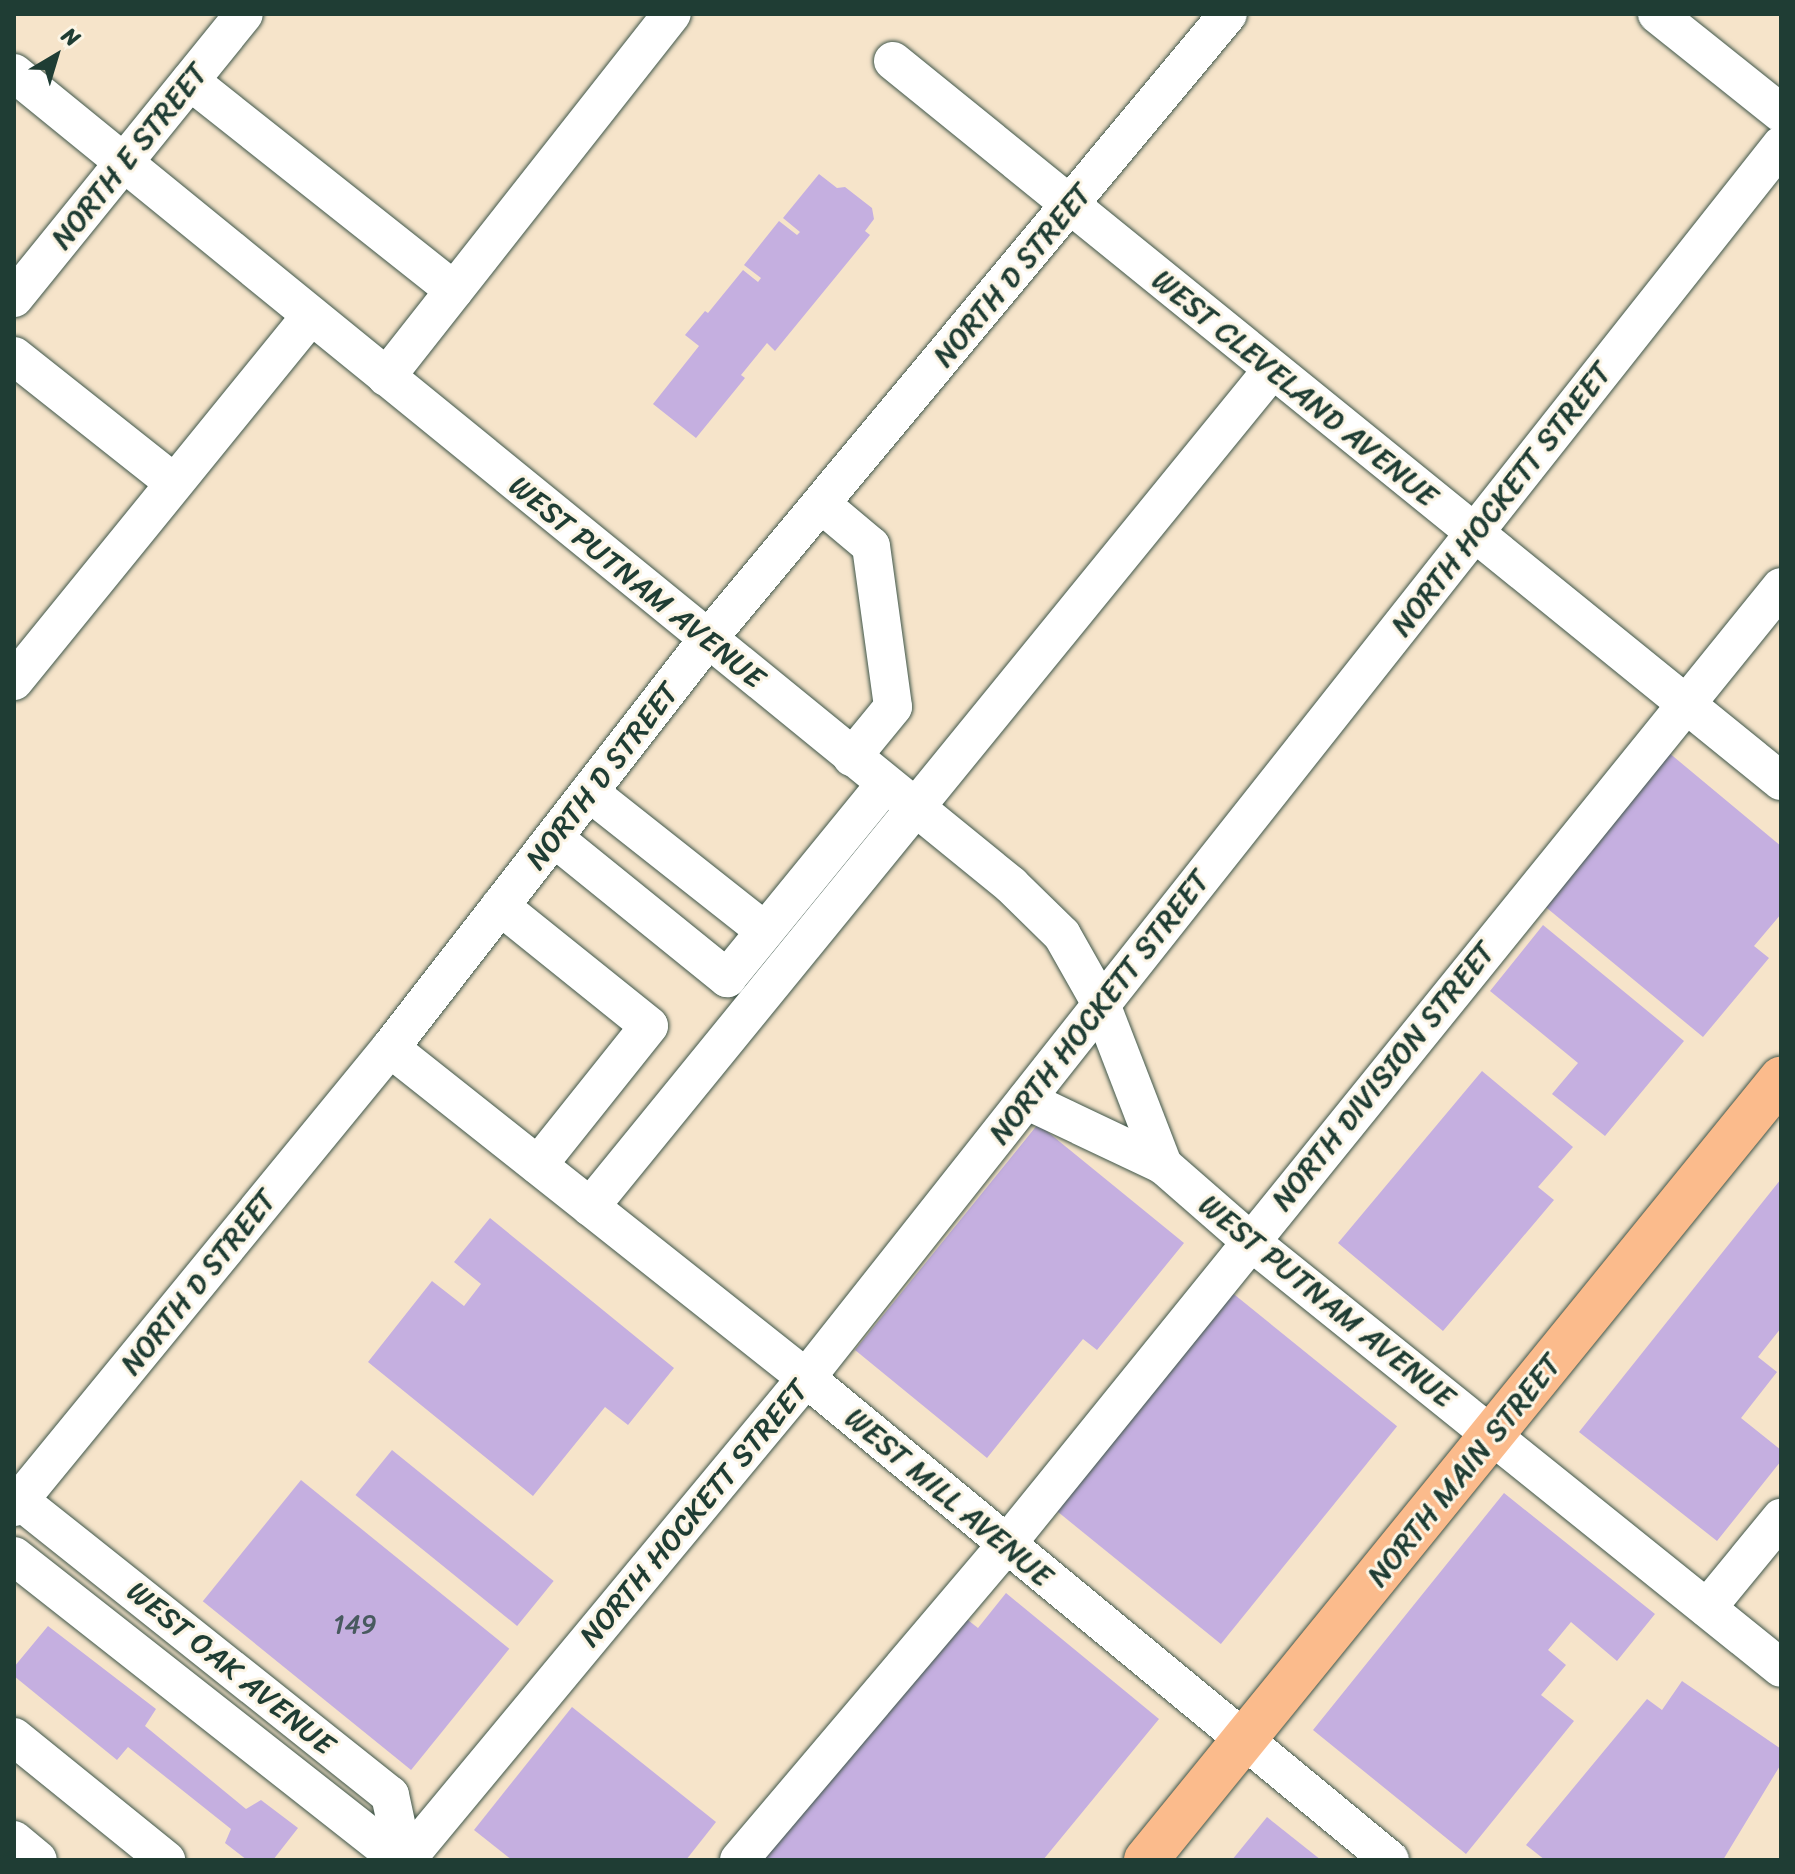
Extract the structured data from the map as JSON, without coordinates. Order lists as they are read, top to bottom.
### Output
{
  "streets": {
    "main road": ["NORTH MAIN STREET"],
    "street": [
      "NORTH E STREET",
      "NORTH D STREET",
      "WEST CLEVELAND AVENUE",
      "NORTH HOCKETT STREET",
      "WEST PUTNAM AVENUE",
      "NORTH DIVISION STREET",
      "WEST MILL AVENUE",
      "WEST OAK AVENUE"
    ]
  },
  "crossings": [
    ["NORTH E STREET", "WEST PUTNAM AVENUE"],
    ["NORTH D STREET", "WEST CLEVELAND AVENUE"],
    ["NORTH D STREET", "WEST PUTNAM AVENUE"],
    ["NORTH D STREET", "WEST MILL AVENUE"],
    ["NORTH D STREET", "WEST OAK AVENUE"],
    ["WEST CLEVELAND AVENUE", "NORTH HOCKETT STREET"],
    ["WEST CLEVELAND AVENUE", "NORTH DIVISION STREET"],
    ["NORTH HOCKETT STREET", "WEST PUTNAM AVENUE"],
    ["NORTH HOCKETT STREET", "WEST MILL AVENUE"],
    ["NORTH HOCKETT STREET", "WEST OAK AVENUE"],
    ["WEST PUTNAM AVENUE", "NORTH DIVISION STREET"],
    ["WEST PUTNAM AVENUE", "NORTH MAIN STREET"],
    ["NORTH DIVISION STREET", "WEST MILL AVENUE"],
    ["NORTH MAIN STREET", "WEST MILL AVENUE"]
  ],
  "house_numbers": ["149"],
  "north": "top right"
}
